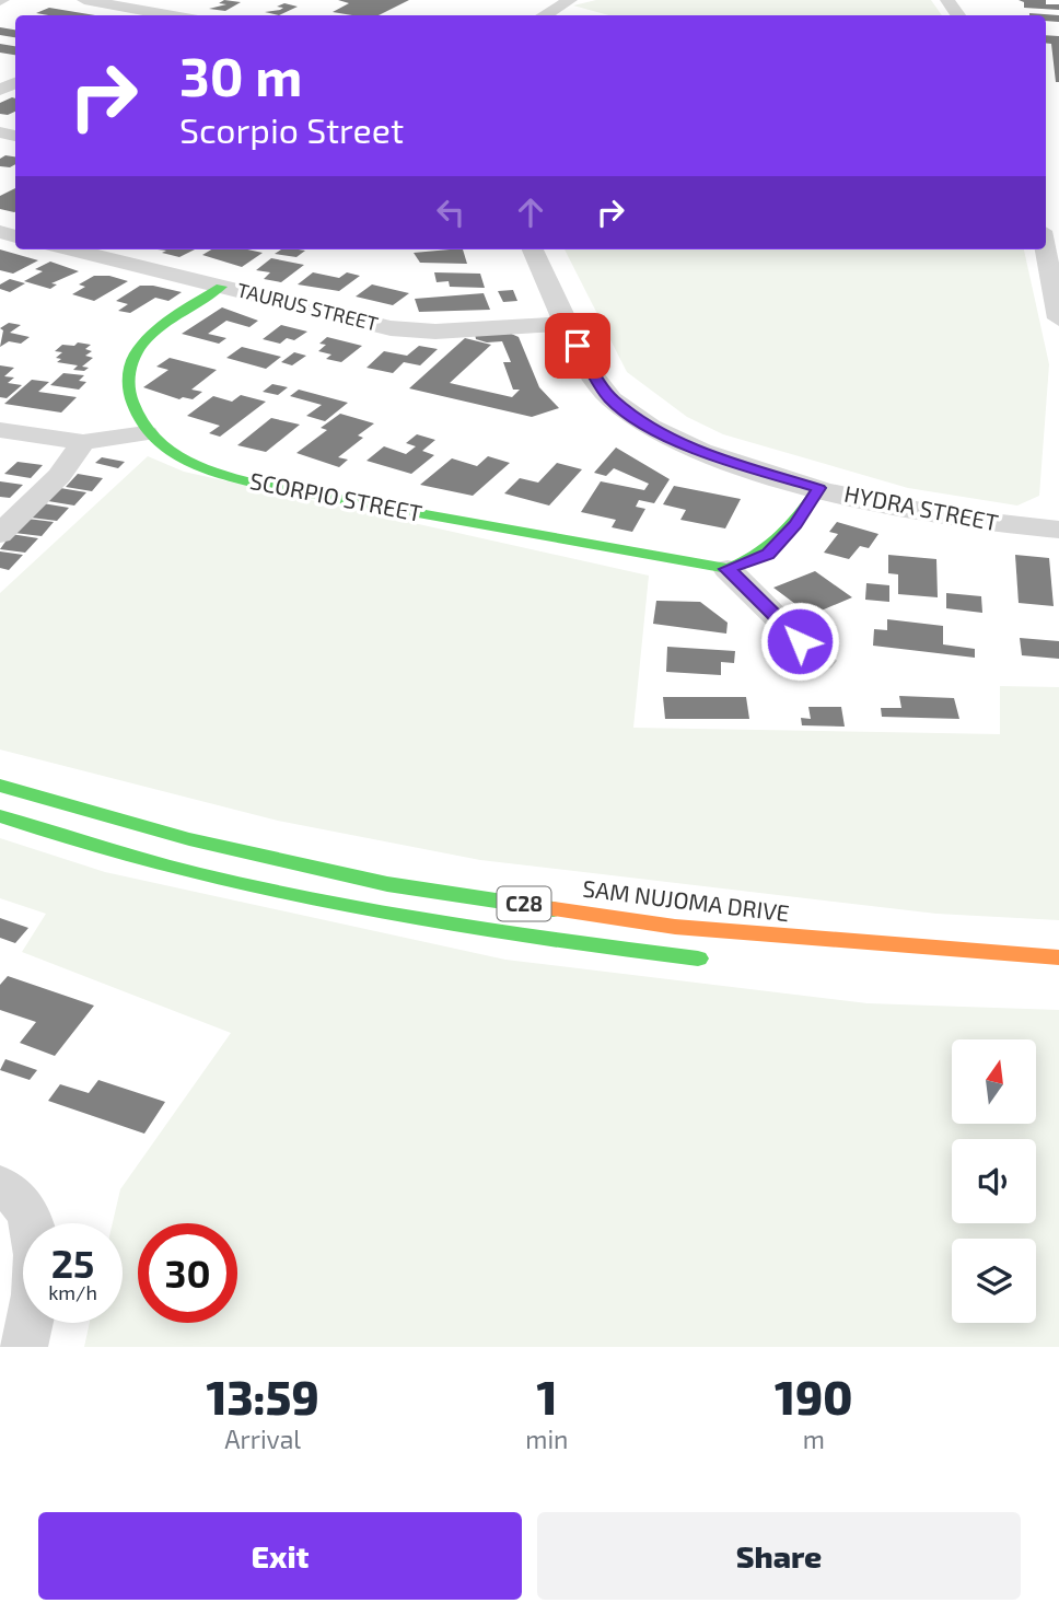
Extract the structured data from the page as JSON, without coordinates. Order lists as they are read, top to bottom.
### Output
{
  "streets": {
    "main road": ["SCORPIO STREET", "SAM NUJOMA DRIVE", "C28"],
    "street": ["TAURUS STREET", "HYDRA STREET"]
  },
  "crossings": [
    ["TAURUS STREET", "SCORPIO STREET"],
    ["TAURUS STREET", "HYDRA STREET"],
    ["SCORPIO STREET", "HYDRA STREET"]
  ],
  "north": "top",
  "page": {
    "turn": ["30 m", "Scorpio Street"],
    "speed": "25 km/h",
    "limit": "30",
    "eta": [
      "13:59",
      "Arrival",
      "1",
      "min",
      "190",
      "m"
    ],
    "buttons": ["Exit", "Share"]
  }
}
